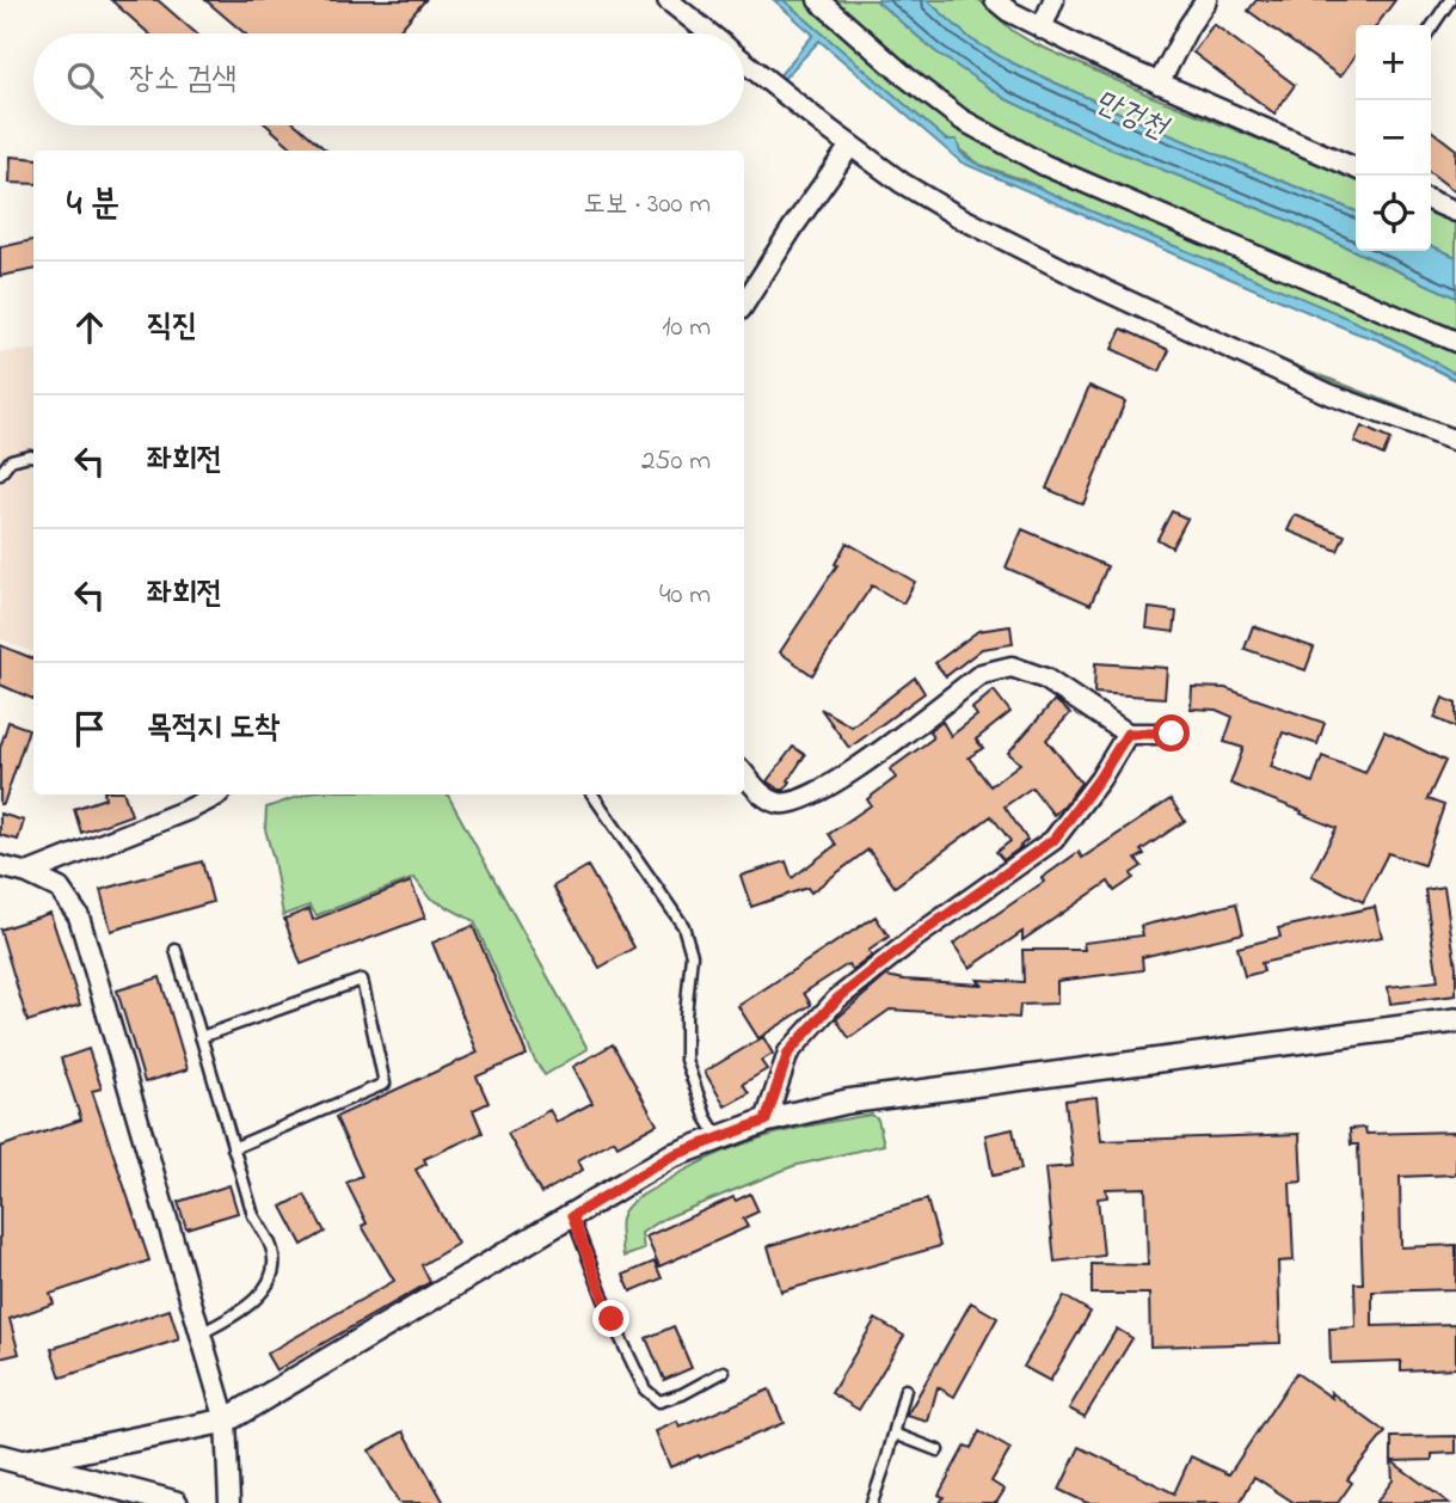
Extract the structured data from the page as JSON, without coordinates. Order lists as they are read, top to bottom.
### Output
{
  "water": ["만겅천"],
  "page": {
    "map_buttons": ["+", "−"],
    "search": "장소 검색",
    "heading": ["4 분", "도보 · 300 m"],
    "list": [
      ["직진", "10 m"],
      ["좌회전", "250 m"],
      ["좌회전", "40 m"],
      "목적지 도착"
    ]
  }
}
